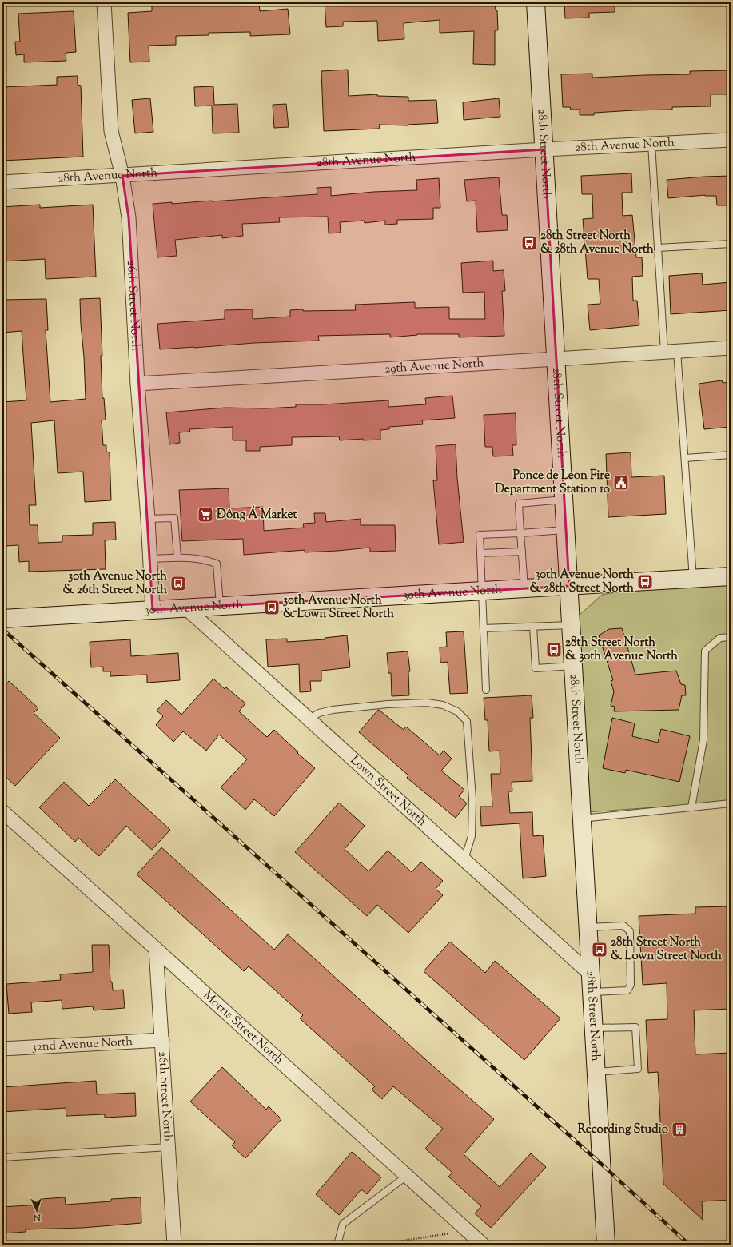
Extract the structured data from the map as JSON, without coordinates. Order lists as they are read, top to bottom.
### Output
{
  "streets": {
    "street": [
      "28th Avenue North",
      "28th Street North",
      "26th Street North",
      "29th Avenue North",
      "30th Avenue North",
      "Lown Street North",
      "Morris Street North",
      "32nd Avenue North"
    ]
  },
  "crossings": [
    ["28th Avenue North", "28th Street North"],
    ["28th Avenue North", "26th Street North"],
    ["28th Street North", "29th Avenue North"],
    ["28th Street North", "30th Avenue North"],
    ["28th Street North", "Lown Street North"],
    ["26th Street North", "29th Avenue North"],
    ["26th Street North", "30th Avenue North"],
    ["26th Street North", "Morris Street North"],
    ["26th Street North", "32nd Avenue North"],
    ["30th Avenue North", "Lown Street North"]
  ],
  "places": {
    "bus stop": [
      "28th Street North & 28th Avenue North",
      "30th Avenue North & 28th Street North",
      "30th Avenue North & 26th Street North",
      "30th Avenue North & Lown Street North",
      "28th Street North & 30th Avenue North",
      "28th Street North & Lown Street North"
    ],
    "public building": ["Ponce de Leon Fire Department Station 10"],
    "supermarket": ["Đông Á Market"],
    "building": ["Recording Studio"]
  },
  "north": "bottom"
}
